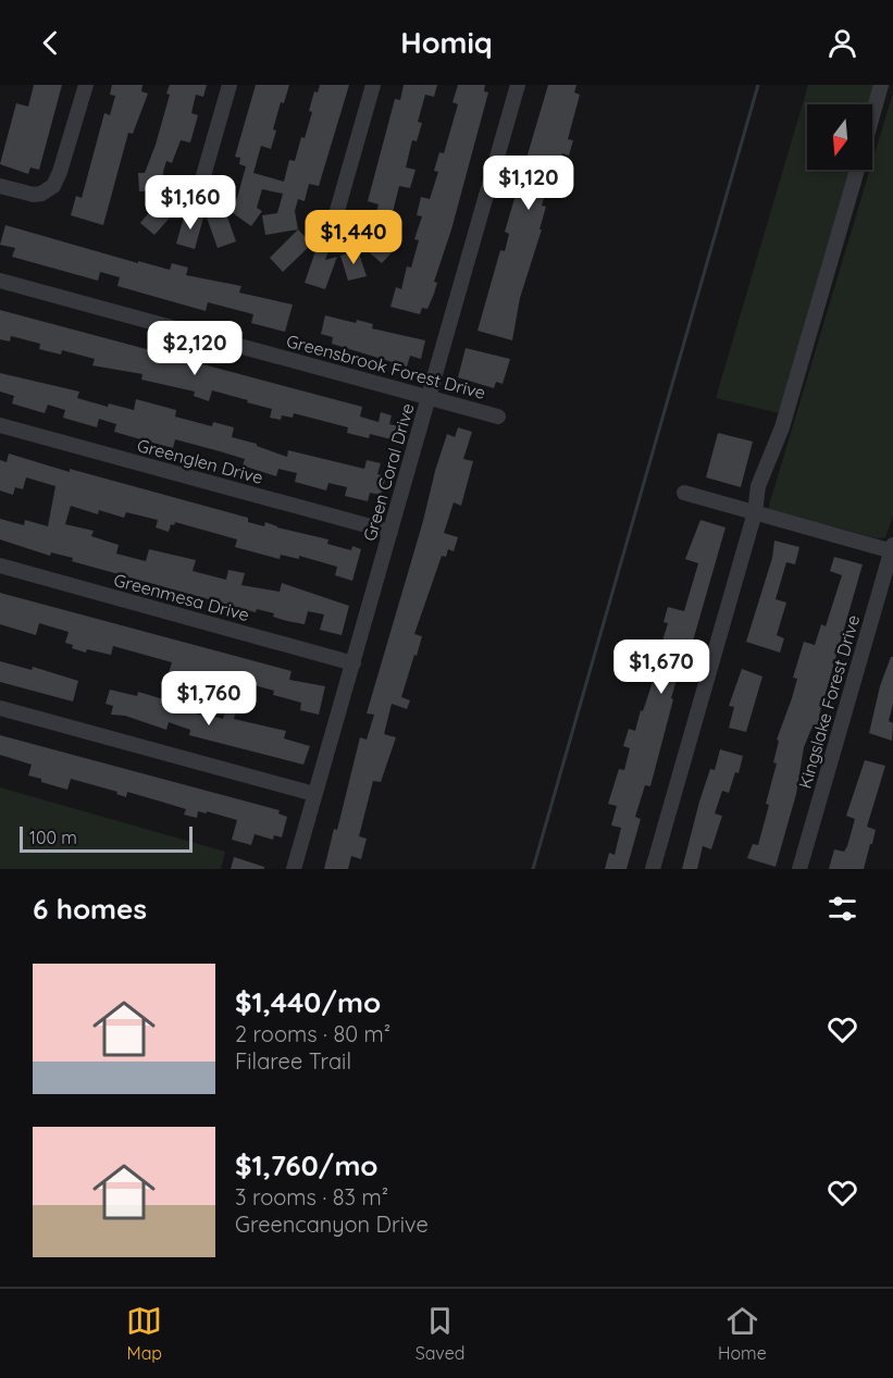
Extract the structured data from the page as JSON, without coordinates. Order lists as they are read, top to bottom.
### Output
{
  "streets": {
    "street": [
      "Greensbrook Forest Drive",
      "Greenglen Drive",
      "Green Coral Drive",
      "Greenmesa Drive",
      "Kingslake Forest Drive"
    ]
  },
  "crossings": [
    ["Greensbrook Forest Drive", "Green Coral Drive"],
    ["Greenglen Drive", "Green Coral Drive"],
    ["Green Coral Drive", "Greenmesa Drive"]
  ],
  "scale_bar": "100 m",
  "north": "bottom",
  "page": {
    "header": "Homiq",
    "price": [
      "$1,120",
      "$1,160",
      "$1,440",
      "$2,120",
      "$1,670",
      "$1,760"
    ],
    "scale": "100 m",
    "heading": "6 homes",
    "list": [
      {
        "name": "$1,440/mo",
        "note": "2 rooms · 80 m² · Filaree Trail"
      },
      {
        "name": "$1,760/mo",
        "note": "3 rooms · 83 m² · Greencanyon Drive"
      }
    ],
    "tabs": ["Map", "Saved", "Home"]
  }
}
